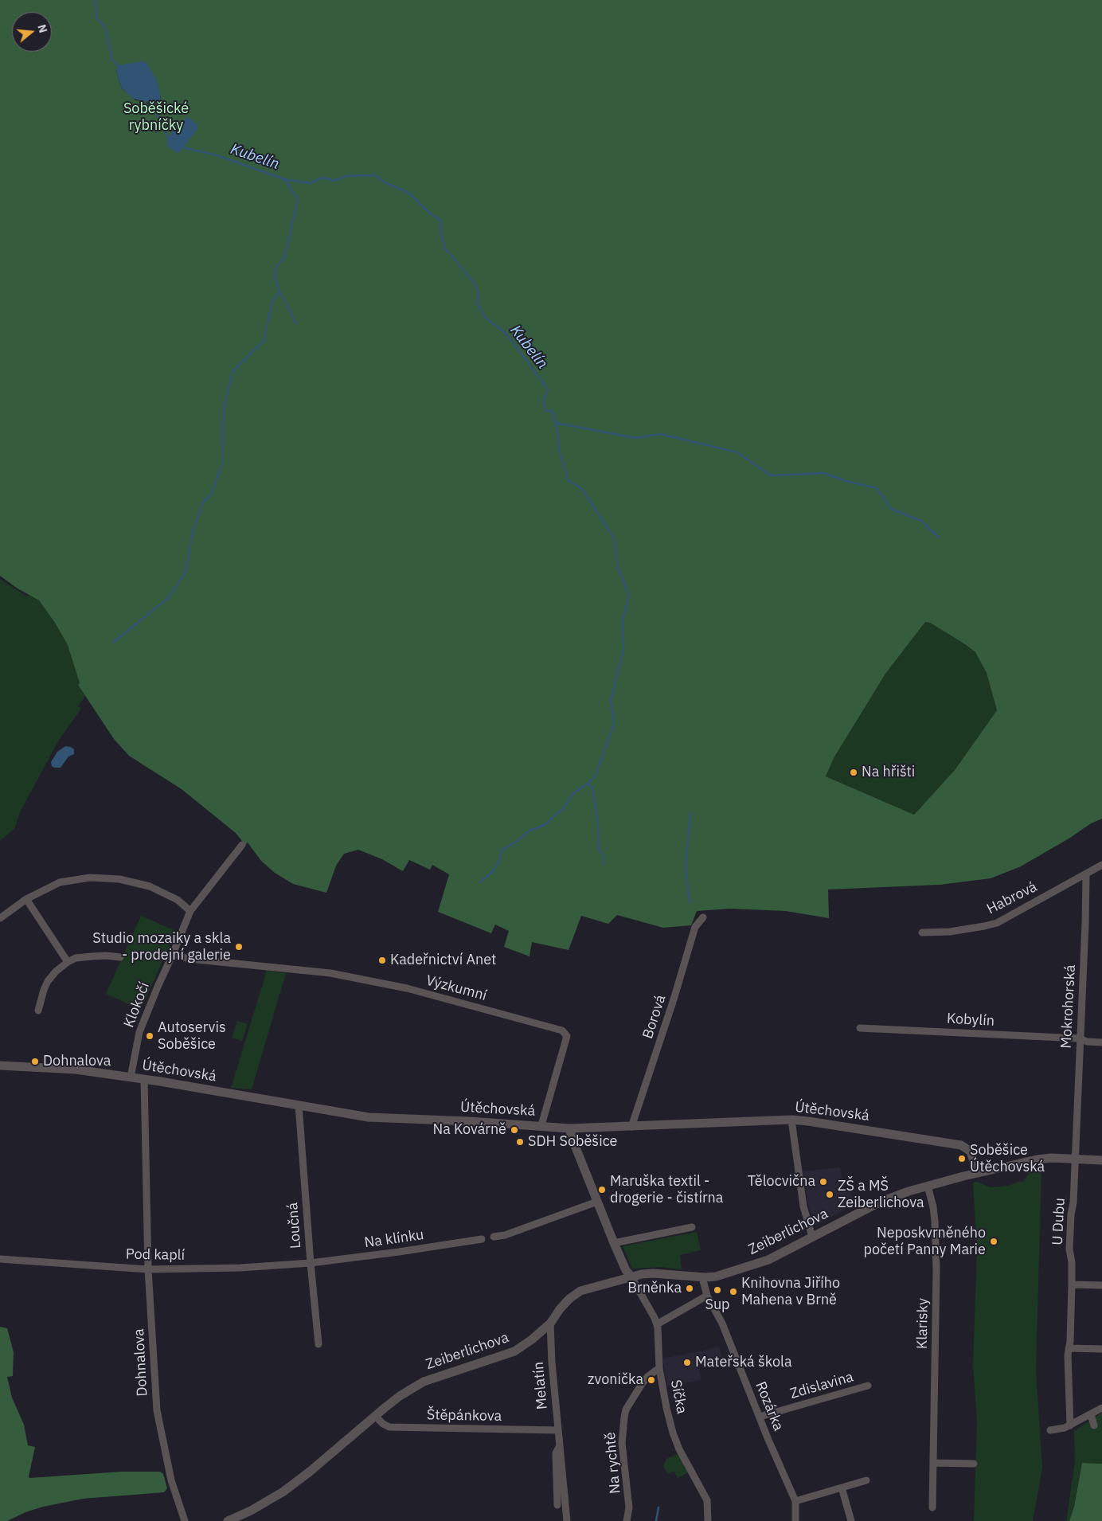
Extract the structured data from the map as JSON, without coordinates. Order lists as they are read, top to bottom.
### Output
{
  "streets": {
    "street": [
      "Habrová",
      "Výzkumní",
      "Klokočí",
      "Mokrohorská",
      "Borová",
      "Kobylín",
      "Útěchovská",
      "U Dubu",
      "Loučná",
      "Zeiberlichova",
      "Na klínku",
      "Pod kaplí",
      "Klarisky",
      "Dohnalova",
      "Melatín",
      "Zdislavina",
      "Síčka",
      "Rozárka",
      "Štěpánkova",
      "Na rychtě"
    ]
  },
  "crossings": [
    ["Habrová", "Mokrohorská"],
    ["Výzkumní", "Klokočí"],
    ["Výzkumní", "Útěchovská"],
    ["Klokočí", "Útěchovská"],
    ["Mokrohorská", "Kobylín"],
    ["Mokrohorská", "U Dubu"],
    ["Mokrohorská", "Zeiberlichova"],
    ["Borová", "Útěchovská"],
    ["Útěchovská", "Loučná"],
    ["Útěchovská", "Zeiberlichova"],
    ["Útěchovská", "Dohnalova"],
    ["U Dubu", "Zeiberlichova"],
    ["Loučná", "Na klínku"],
    ["Loučná", "Pod kaplí"],
    ["Zeiberlichova", "Klarisky"],
    ["Zeiberlichova", "Melatín"],
    ["Zeiberlichova", "Síčka"],
    ["Zeiberlichova", "Rozárka"],
    ["Zeiberlichova", "Štěpánkova"],
    ["Na klínku", "Pod kaplí"],
    ["Pod kaplí", "Dohnalova"],
    ["Melatín", "Štěpánkova"],
    ["Zdislavina", "Rozárka"],
    ["Síčka", "Na rychtě"]
  ],
  "water": ["Kubelín"],
  "parks": ["Soběšické rybníčky"],
  "places": [
    "Na hřišti",
    "Studio mozaiky a skla - prodejní galerie",
    "Kadeřnictví Anet",
    "Autoservis Soběšice",
    "Dohnalova",
    "Na Kovárně",
    "SDH Soběšice",
    "Soběšice Útěchovská",
    "Tělocvična",
    "Maruška textil - drogerie - čistírna",
    "ZŠ a MŠ Zeiberlichova",
    "Neposkvrněného početí Panny Marie",
    "Brněnka",
    "Sup",
    "Knihovna Jiřího Mahena v Brně",
    "Mateřská škola",
    "zvonička"
  ],
  "north": "right"
}
